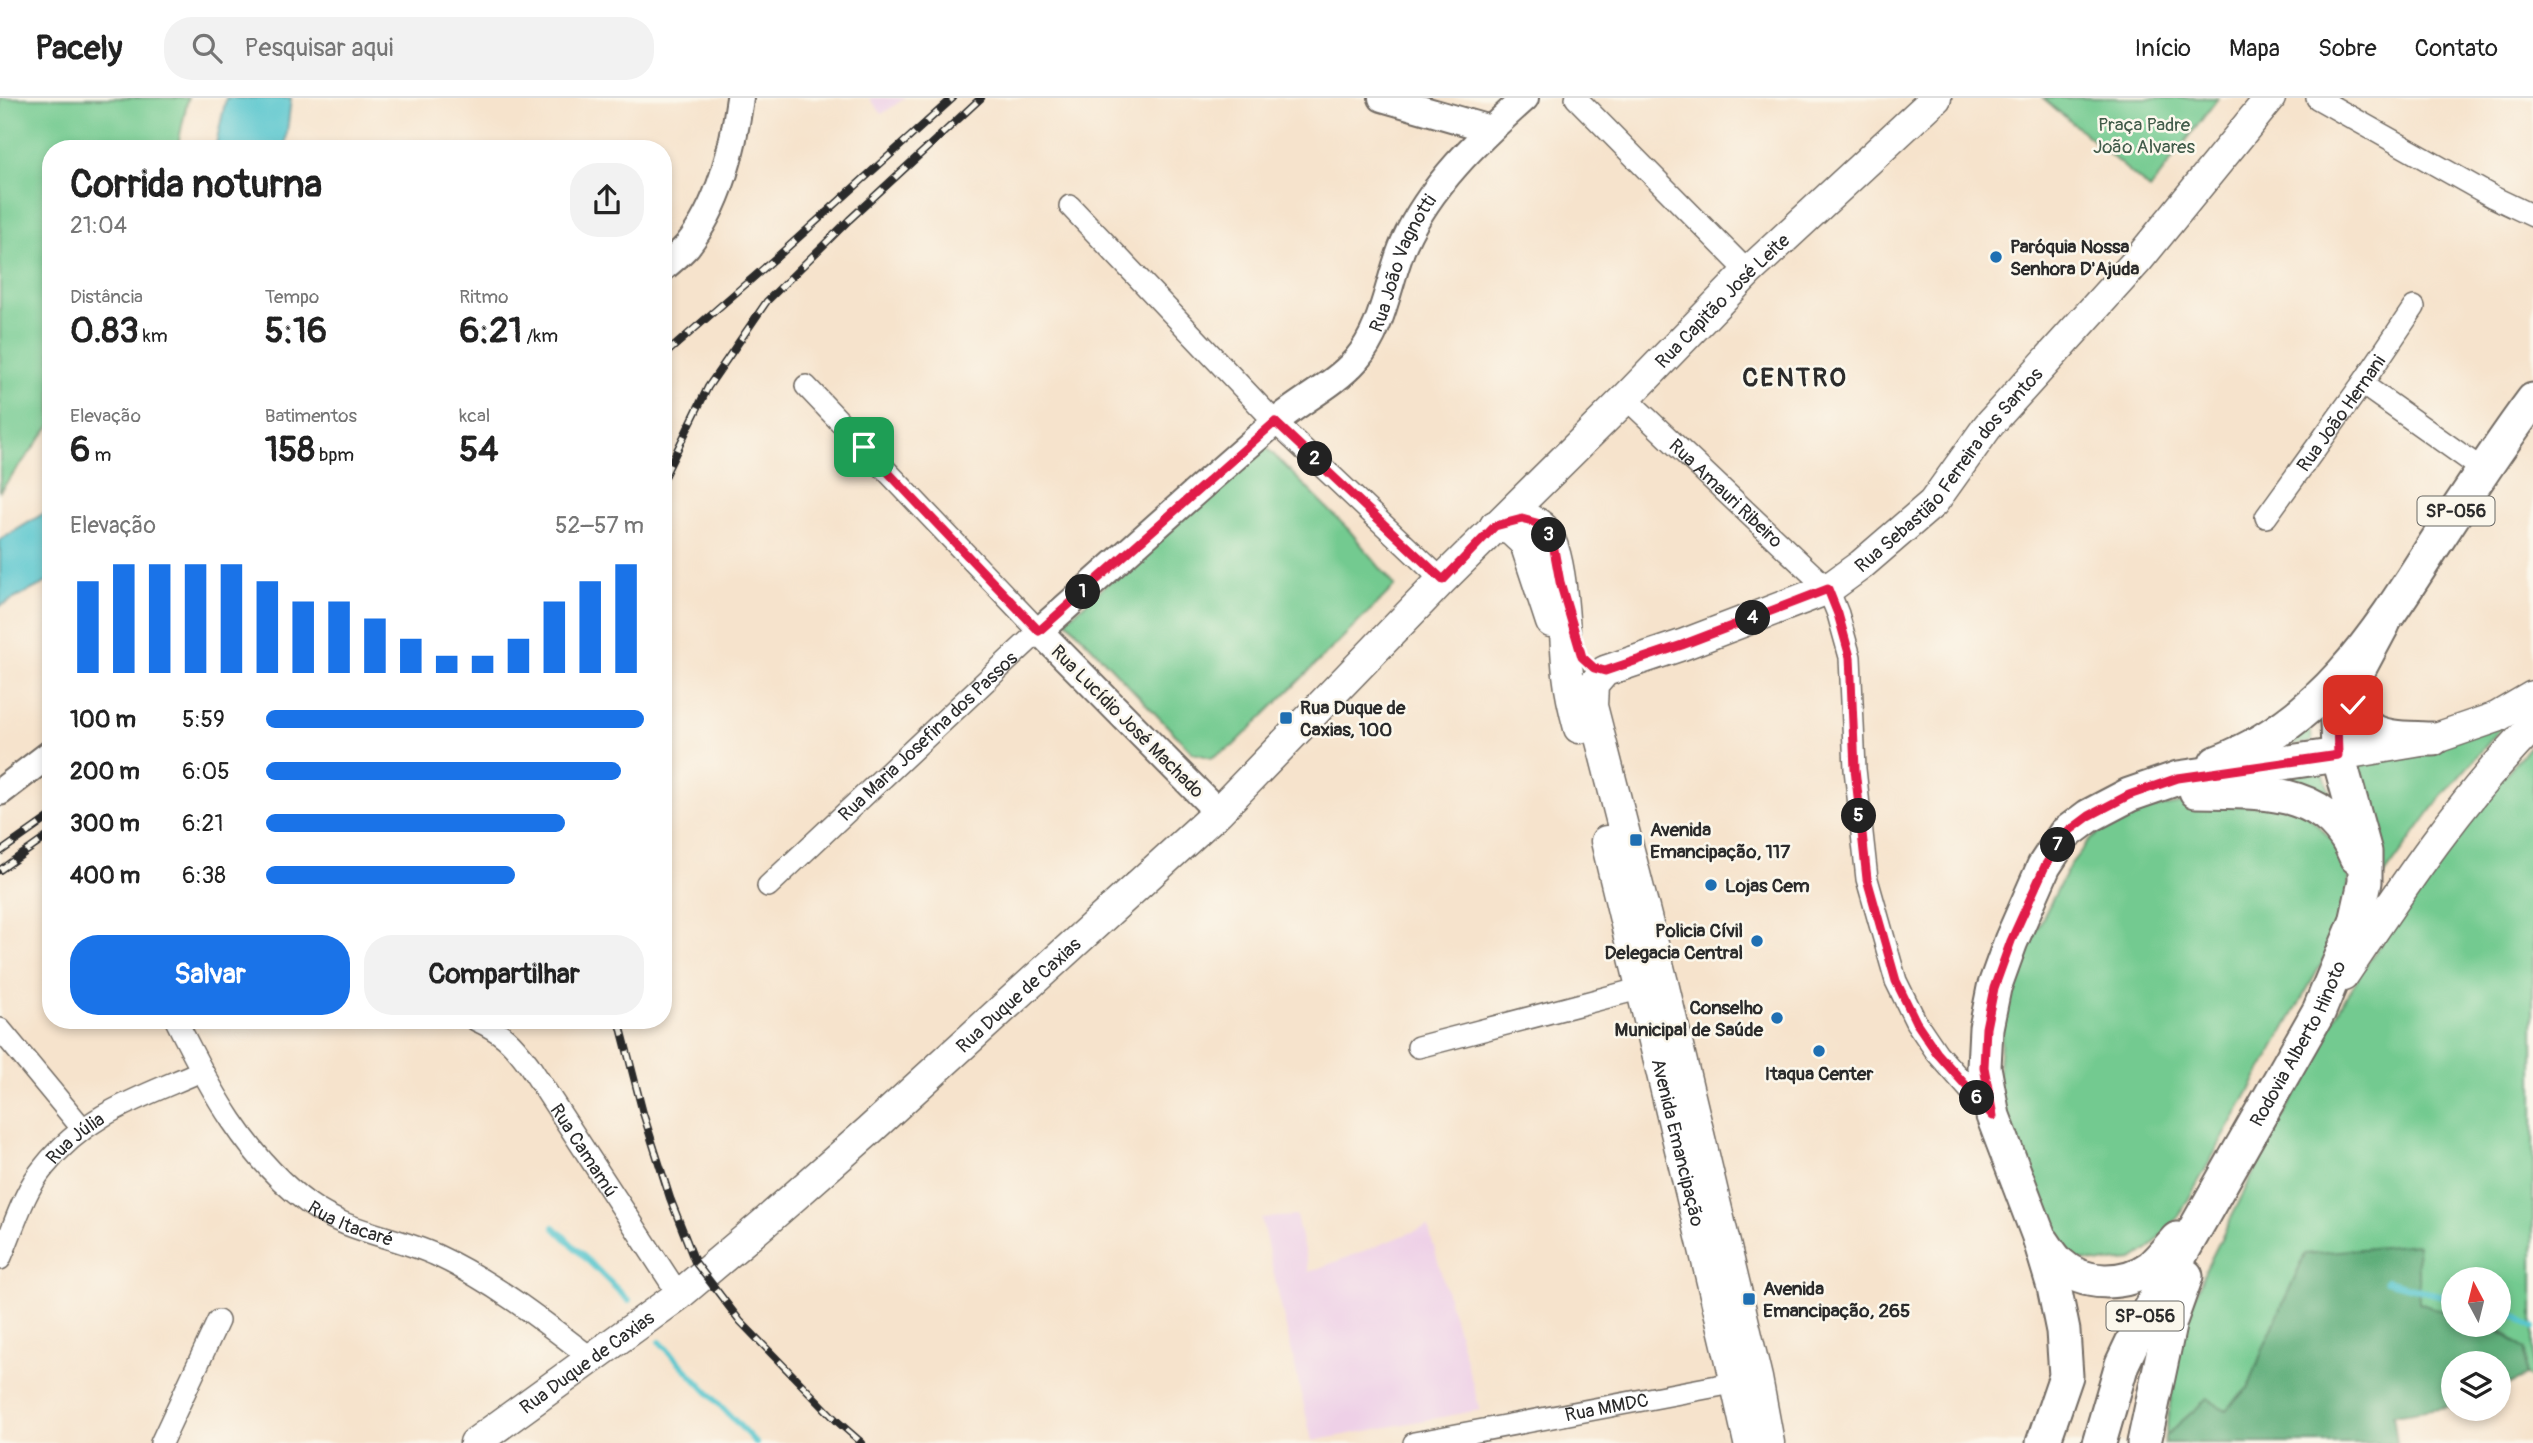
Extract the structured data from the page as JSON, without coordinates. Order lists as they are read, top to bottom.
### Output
{
  "streets": {
    "main road": [
      "Rua Capitão José Leite",
      "Rua Sebastião Ferreira dos Santos",
      "SP-056",
      "Rua Duque de Caxias",
      "Rodovia Alberto Hinoto",
      "Avenida Emancipação"
    ],
    "street": [
      "Rua João Vagnotti",
      "Rua João Hernani",
      "Rua Amauri Ribeiro",
      "Rua Lucídio José Machado",
      "Rua Maria Josefina dos Passos",
      "Rua Júlia",
      "Rua Camamú",
      "Rua Itacaré",
      "Rua MMDC"
    ]
  },
  "crossings": [
    ["Rua João Vagnotti", "Rua Maria Josefina dos Passos"],
    ["Rua Capitão José Leite", "Rua Amauri Ribeiro"],
    ["Rua Capitão José Leite", "Rua Duque de Caxias"],
    ["Rua Sebastião Ferreira dos Santos", "Rua Amauri Ribeiro"],
    ["Rua Sebastião Ferreira dos Santos", "Avenida Emancipação"],
    ["SP-056", "Rodovia Alberto Hinoto"],
    ["Rua Lucídio José Machado", "Rua Maria Josefina dos Passos"],
    ["Rua Lucídio José Machado", "Rua Duque de Caxias"],
    ["Rua Duque de Caxias", "Rua Camamú"],
    ["Rua Duque de Caxias", "Rua Itacaré"],
    ["Rua Júlia", "Rua Itacaré"],
    ["Avenida Emancipação", "Rua MMDC"]
  ],
  "districts": ["CENTRO"],
  "parks": ["Praça Padre João Alvares"],
  "places": {
    "other": [
      "Paróquia Nossa Senhora D'Ajuda",
      "Lojas Cem",
      "Policia Cívil Delegacia Central",
      "Conselho Municipal de Saúde",
      "Itaqua Center"
    ],
    "transit": ["Rua Duque de Caxias, 100", "Avenida Emancipação, 117", "Avenida Emancipação, 265"]
  },
  "north": "top",
  "page": {
    "header": "Pacely",
    "search": "Pesquisar aqui",
    "nav": [
      "Início",
      "Mapa",
      "Sobre",
      "Contato"
    ],
    "heading": ["Corrida noturna", "21:04"],
    "stats": [
      ["Distância", "0.83 km"],
      ["Tempo", "5:16"],
      ["Ritmo", "6:21 /km"],
      ["Elevação", "6 m"],
      ["Batimentos", "158 bpm"],
      ["kcal", "54"]
    ],
    "pins": [
      "2",
      "3",
      "1",
      "4",
      "5",
      "7",
      "6"
    ],
    "chart": ["Elevação", "52–57 m"],
    "list": [
      {
        "name": "100 m",
        "note": "5:59"
      },
      {
        "name": "200 m",
        "note": "6:05"
      },
      {
        "name": "300 m",
        "note": "6:21"
      },
      {
        "name": "400 m",
        "note": "6:38"
      }
    ],
    "buttons": ["Salvar", "Compartilhar"]
  }
}
